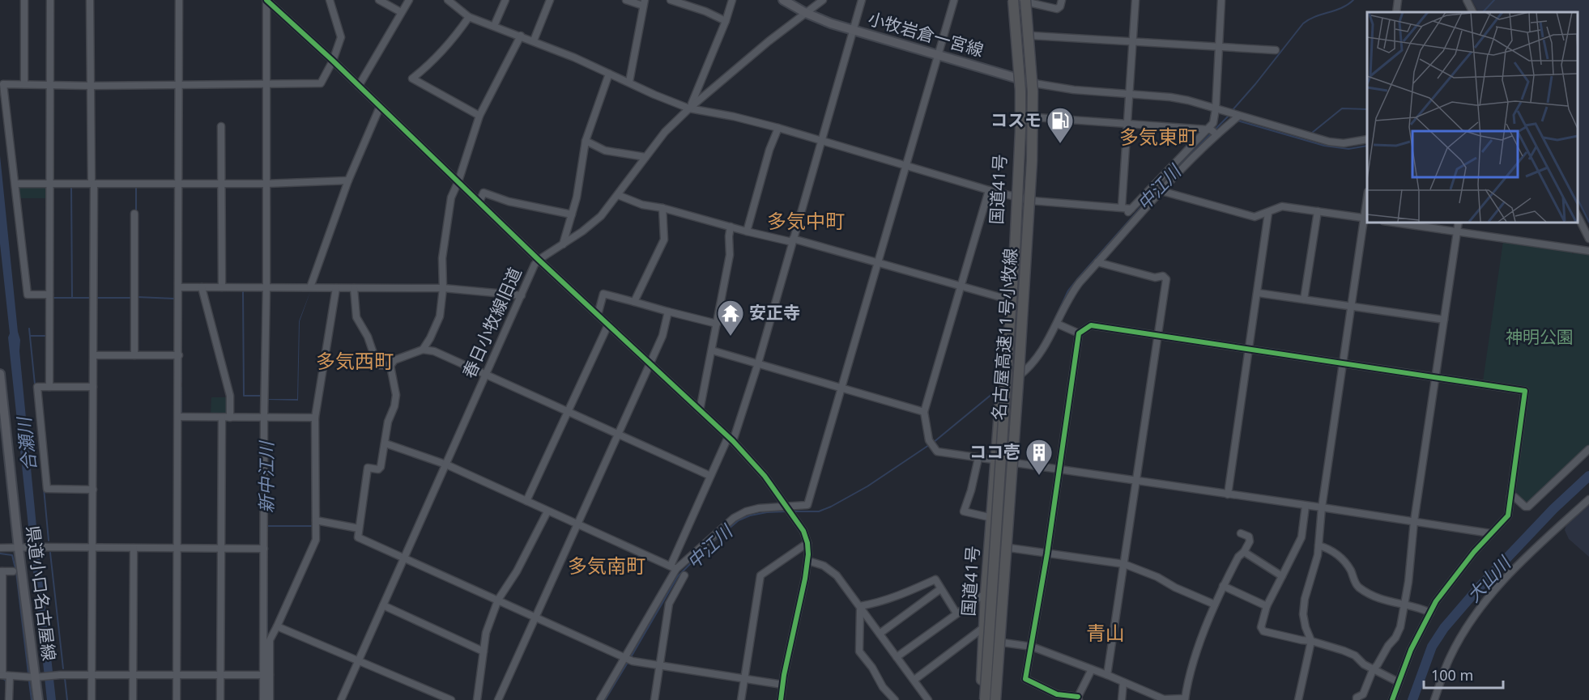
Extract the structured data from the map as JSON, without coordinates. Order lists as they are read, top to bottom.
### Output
{
  "streets": {
    "highway": ["国道41号", "名古屋高速11号小牧線"],
    "main road": ["小牧岩倉一宮線", "県道小口名古屋線"],
    "street": ["春日小牧線旧道"]
  },
  "crossings": [
    ["小牧岩倉一宮線", "国道41号"],
    ["小牧岩倉一宮線", "春日小牧線旧道"],
    ["国道41号", "名古屋高速11号小牧線"]
  ],
  "districts": [
    "多気東町",
    "多気中町",
    "多気西町",
    "多気南町",
    "青山"
  ],
  "water": [
    "中江川",
    "合瀬川",
    "新中江川",
    "大山川"
  ],
  "parks": ["神明公園"],
  "places": {
    "fuel station": ["コスモ"],
    "temple": ["安正寺"],
    "building": ["ココ壱"]
  },
  "scale_bar": "100 m"
}
